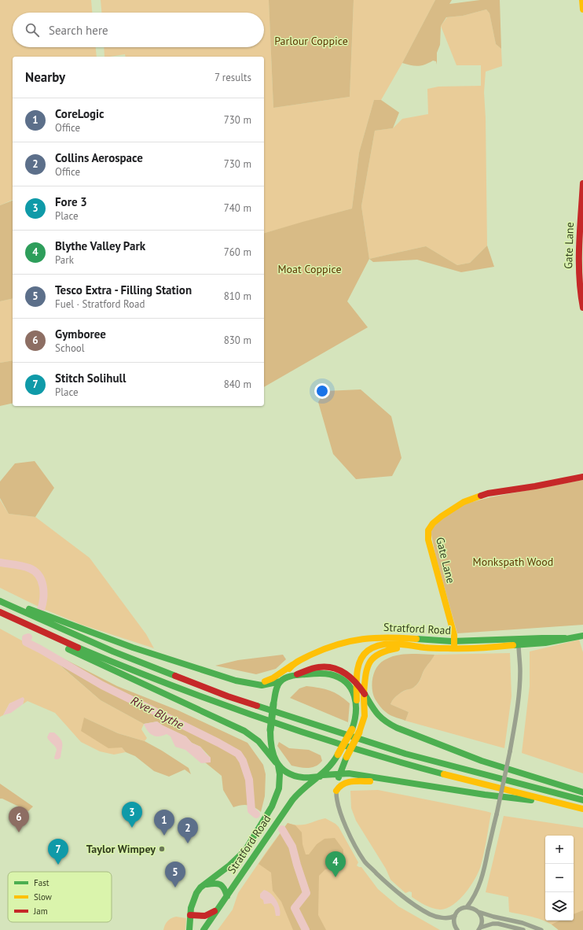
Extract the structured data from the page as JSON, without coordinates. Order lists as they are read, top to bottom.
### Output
{
  "streets": {
    "main road": ["Gate Lane", "Stratford Road"]
  },
  "crossings": [
    ["Gate Lane", "Stratford Road"]
  ],
  "water": ["River Blythe"],
  "parks": ["Parlour Coppice", "Moat Coppice", "Monkspath Wood"],
  "places": ["Taylor Wimpey"],
  "legend": ["Fast", "Slow", "Jam"],
  "page": {
    "search": "Search here",
    "heading": ["Nearby", "7 results"],
    "list": [
      {
        "mark": "1",
        "name": "CoreLogic",
        "note": "Office",
        "value": "730 m"
      },
      {
        "mark": "2",
        "name": "Collins Aerospace",
        "note": "Office",
        "value": "730 m"
      },
      {
        "mark": "3",
        "name": "Fore 3",
        "note": "Place",
        "value": "740 m"
      },
      {
        "mark": "4",
        "name": "Blythe Valley Park",
        "note": "Park",
        "value": "760 m"
      },
      {
        "mark": "5",
        "name": "Tesco Extra - Filling Station",
        "note": "Fuel · Stratford Road",
        "value": "810 m"
      },
      {
        "mark": "6",
        "name": "Gymboree",
        "note": "School",
        "value": "830 m"
      },
      {
        "mark": "7",
        "name": "Stitch Solihull",
        "note": "Place",
        "value": "840 m"
      }
    ],
    "pins": [
      "3",
      "6",
      "1",
      "2",
      "7",
      "4",
      "5"
    ],
    "map_buttons": ["+", "−"]
  }
}
